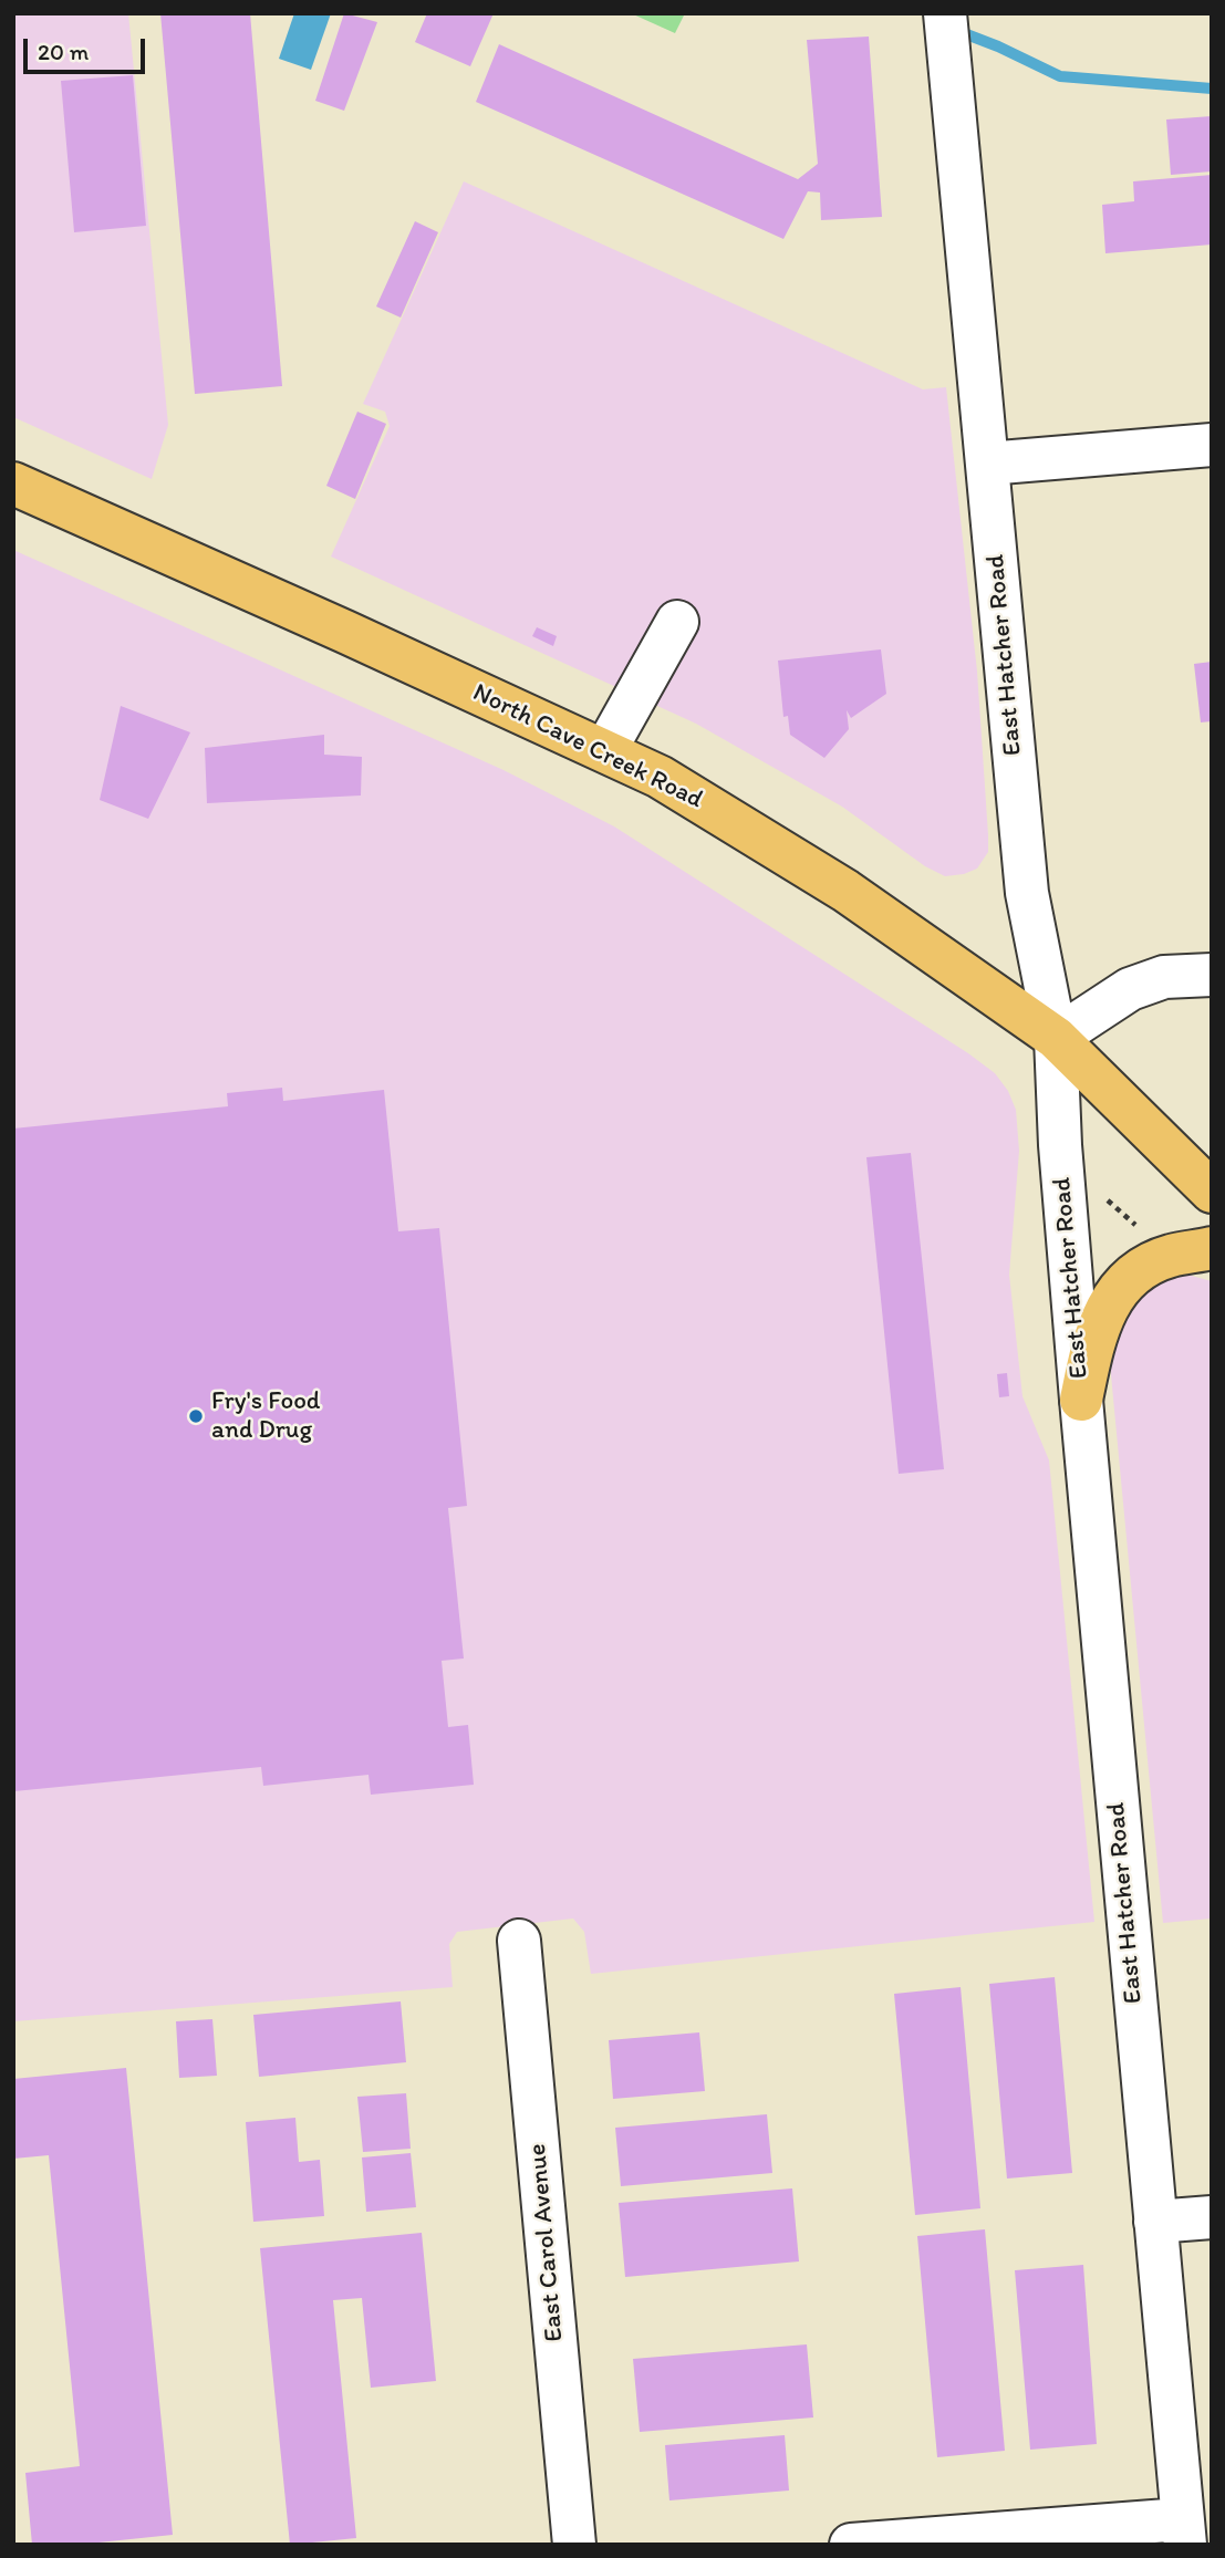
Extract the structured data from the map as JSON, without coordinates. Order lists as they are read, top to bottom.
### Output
{
  "streets": {
    "main road": ["North Cave Creek Road"],
    "street": ["East Hatcher Road", "East Carol Avenue"]
  },
  "crossings": [
    ["East Hatcher Road", "North Cave Creek Road"]
  ],
  "places": ["Fry's Food and Drug"],
  "scale_bar": "20 m"
}
